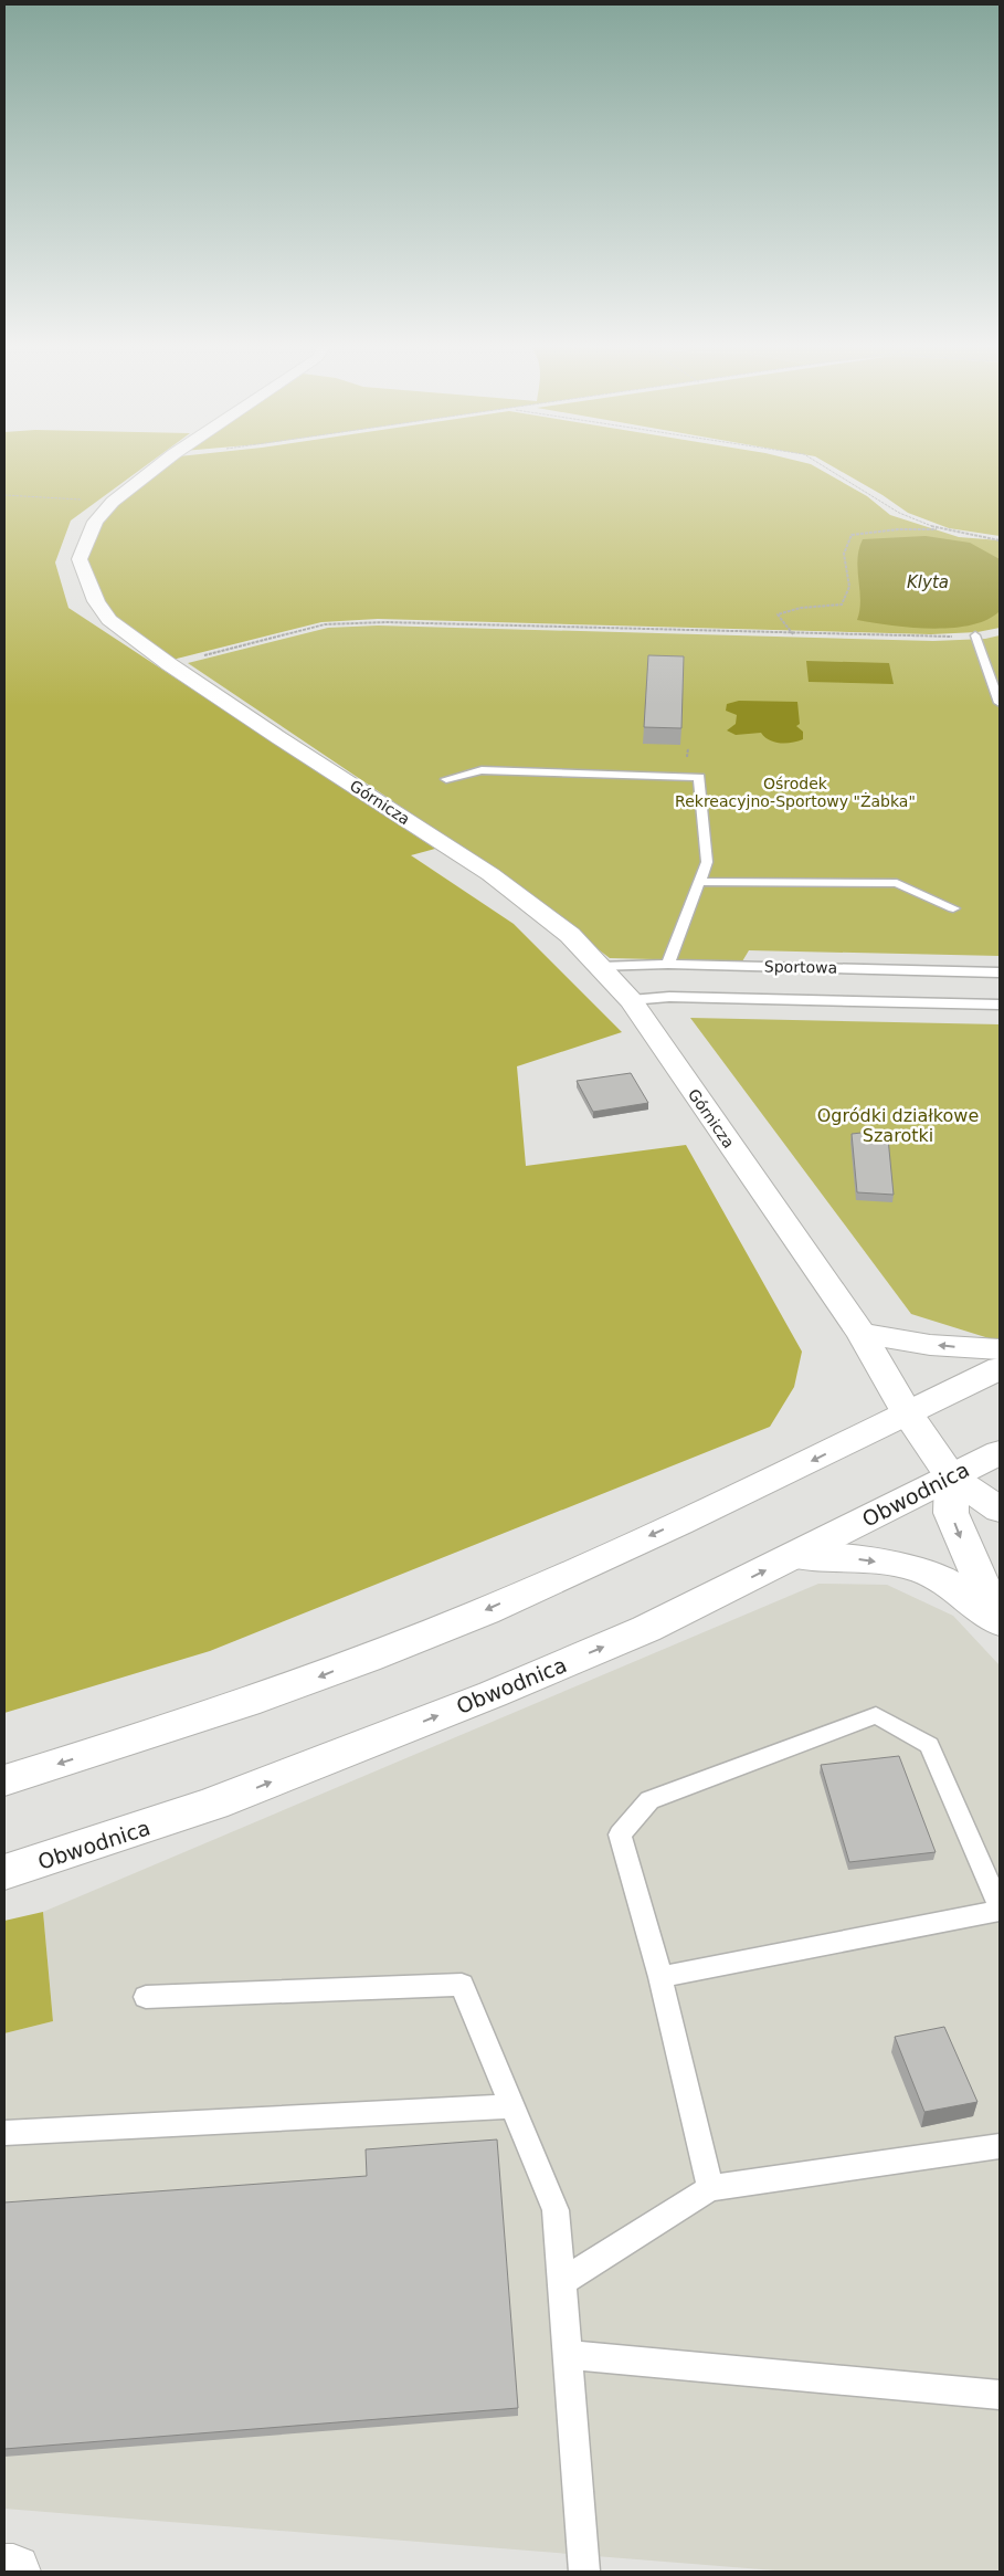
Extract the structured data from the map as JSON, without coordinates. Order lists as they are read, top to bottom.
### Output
{
  "streets": {
    "street": ["Górnicza", "Obwodnica"],
    "lane": ["Sportowa"]
  },
  "crossings": [
    ["Górnicza", "Sportowa"],
    ["Górnicza", "Obwodnica"]
  ],
  "water": ["Klyta"],
  "parks": ["Ośrodek Rekreacyjno-Sportowy \"Żabka\"", "Ogródki działkowe Szarotki"]
}
